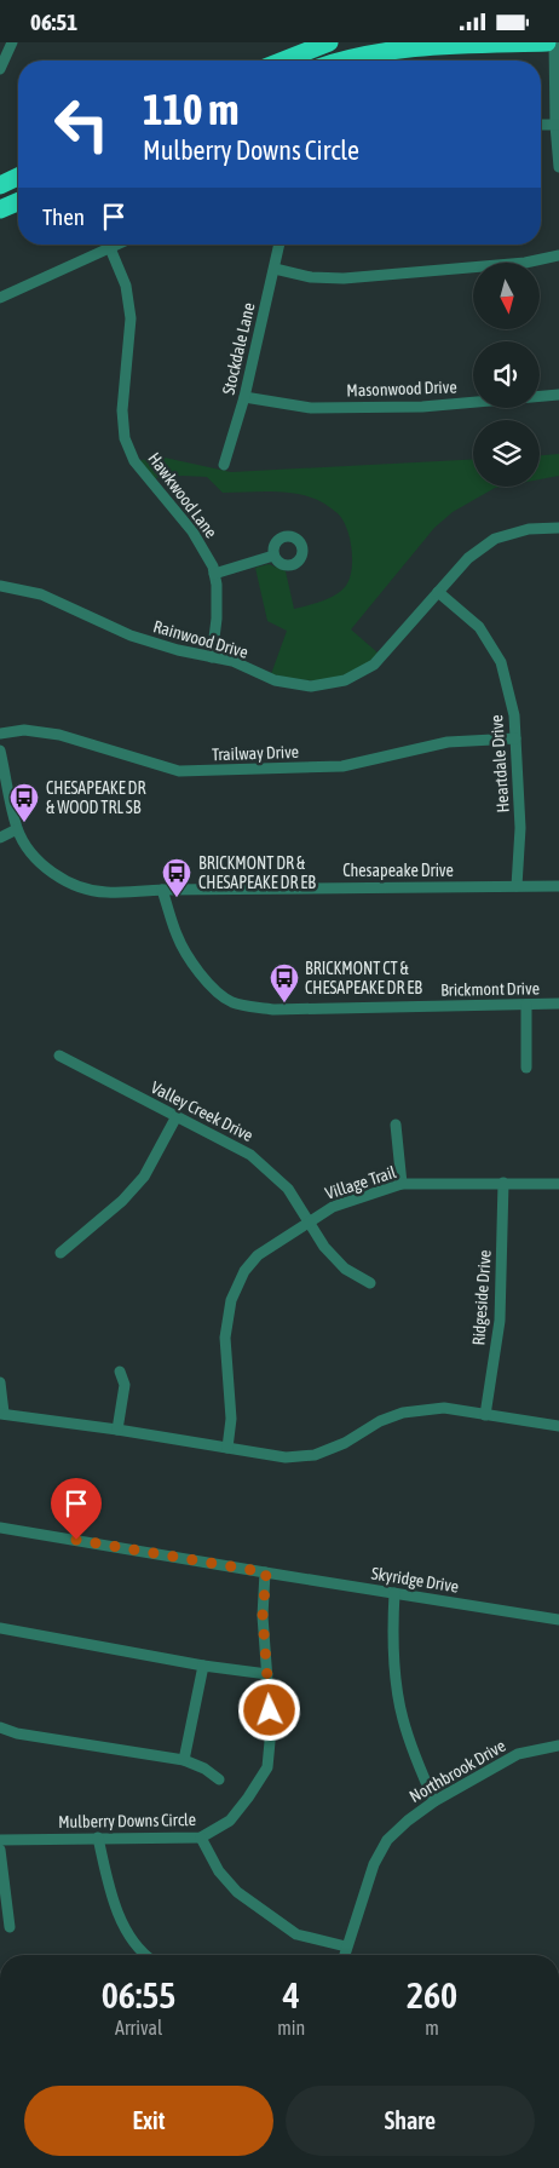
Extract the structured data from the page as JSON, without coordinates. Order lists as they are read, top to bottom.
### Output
{
  "streets": {
    "street": [
      "Stockdale Lane",
      "Masonwood Drive",
      "Hawkwood Lane",
      "Rainwood Drive",
      "Trailway Drive",
      "Heartdale Drive",
      "Chesapeake Drive",
      "Brickmont Drive",
      "Valley Creek Drive",
      "Village Trail",
      "Ridgeside Drive",
      "Skyridge Drive",
      "Northbrook Drive",
      "Mulberry Downs Circle"
    ]
  },
  "crossings": [
    ["Stockdale Lane", "Masonwood Drive"],
    ["Hawkwood Lane", "Rainwood Drive"],
    ["Rainwood Drive", "Heartdale Drive"],
    ["Trailway Drive", "Heartdale Drive"],
    ["Heartdale Drive", "Chesapeake Drive"],
    ["Chesapeake Drive", "Brickmont Drive"],
    ["Valley Creek Drive", "Village Trail"],
    ["Village Trail", "Ridgeside Drive"],
    ["Skyridge Drive", "Mulberry Downs Circle"]
  ],
  "places": {
    "bus stop": ["CHESAPEAKE DR & WOOD TRL SB", "BRICKMONT DR & CHESAPEAKE DR EB", "BRICKMONT CT & CHESAPEAKE DR EB"]
  },
  "north": "bottom",
  "page": {
    "status": "06:51",
    "turn": ["110 m", "Mulberry Downs Circle"],
    "then": "Then",
    "eta": [
      "06:55",
      "Arrival",
      "4",
      "min",
      "260",
      "m"
    ],
    "buttons": ["Exit", "Share"]
  }
}
